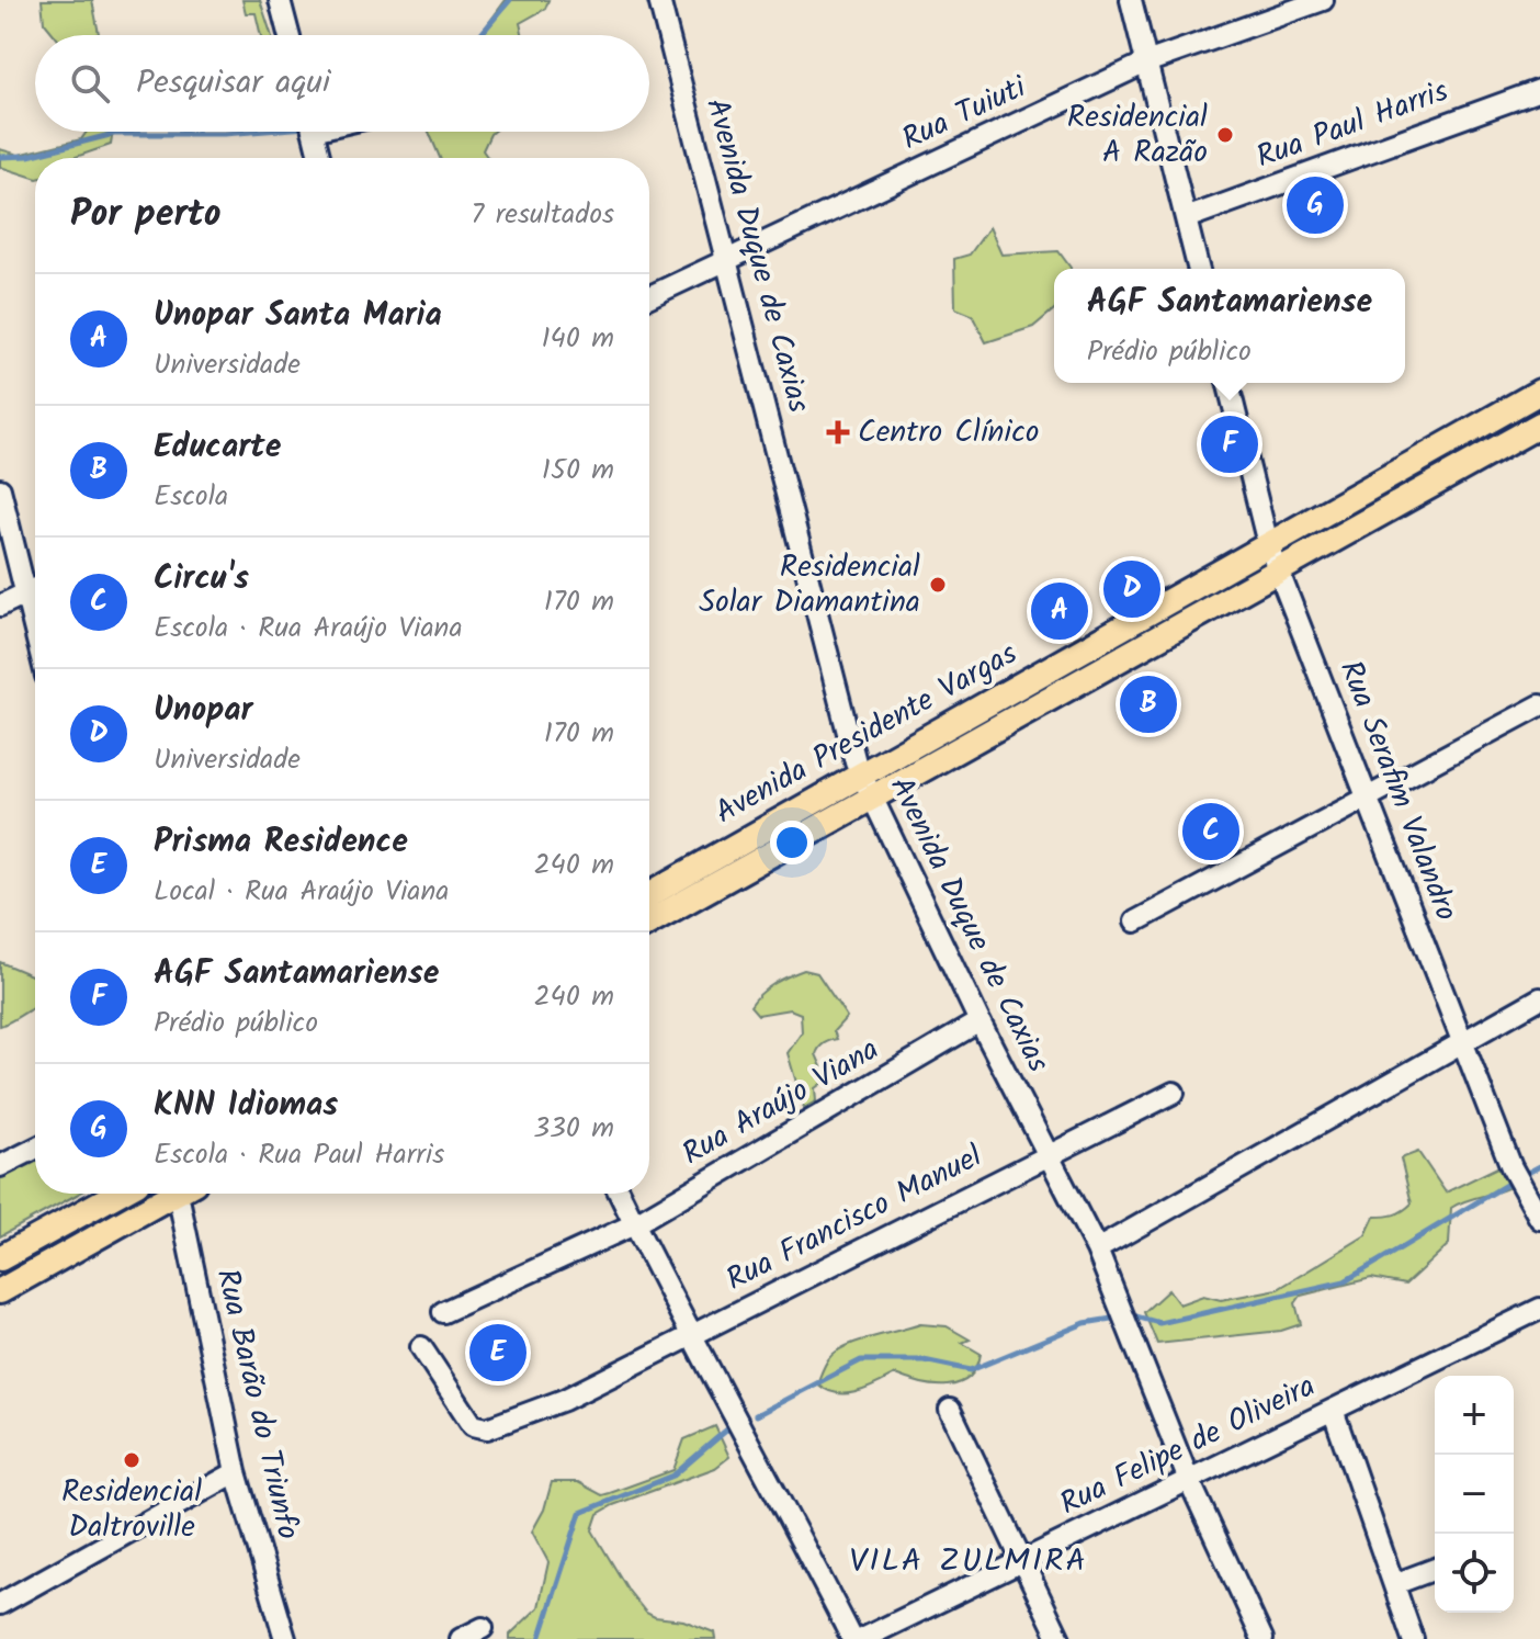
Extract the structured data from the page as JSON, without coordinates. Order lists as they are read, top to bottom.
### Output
{
  "streets": {
    "main road": ["Avenida Presidente Vargas"],
    "street": [
      "Rua Tuiuti",
      "Rua Paul Harris",
      "Avenida Duque de Caxias",
      "Rua Serafim Valandro",
      "Rua Araújo Viana",
      "Rua Francisco Manuel",
      "Rua Barão do Triunfo",
      "Rua Felipe de Oliveira"
    ]
  },
  "crossings": [
    ["Rua Tuiuti", "Avenida Duque de Caxias"],
    ["Avenida Duque de Caxias", "Avenida Presidente Vargas"],
    ["Avenida Duque de Caxias", "Rua Araújo Viana"],
    ["Avenida Duque de Caxias", "Rua Francisco Manuel"],
    ["Avenida Duque de Caxias", "Rua Felipe de Oliveira"],
    ["Avenida Presidente Vargas", "Rua Serafim Valandro"]
  ],
  "districts": ["VILA ZULMIRA"],
  "places": {
    "other": ["Residencial A Razão", "Residencial Solar Diamantina", "Residencial Daltroville"],
    "health": ["Centro Clínico"]
  },
  "page": {
    "search": "Pesquisar aqui",
    "heading": ["Por perto", "7 resultados"],
    "pins": [
      "G",
      "F",
      "D",
      "A",
      "B",
      "C",
      "E"
    ],
    "popup": ["AGF Santamariense", "Prédio público"],
    "list": [
      {
        "mark": "A",
        "name": "Unopar Santa Maria",
        "note": "Universidade",
        "value": "140 m"
      },
      {
        "mark": "B",
        "name": "Educarte",
        "note": "Escola",
        "value": "150 m"
      },
      {
        "mark": "C",
        "name": "Circu's",
        "note": "Escola · Rua Araújo Viana",
        "value": "170 m"
      },
      {
        "mark": "D",
        "name": "Unopar",
        "note": "Universidade",
        "value": "170 m"
      },
      {
        "mark": "E",
        "name": "Prisma Residence",
        "note": "Local · Rua Araújo Viana",
        "value": "240 m"
      },
      {
        "mark": "F",
        "name": "AGF Santamariense",
        "note": "Prédio público",
        "value": "240 m"
      },
      {
        "mark": "G",
        "name": "KNN Idiomas",
        "note": "Escola · Rua Paul Harris",
        "value": "330 m"
      }
    ],
    "map_buttons": ["+", "−"]
  }
}
